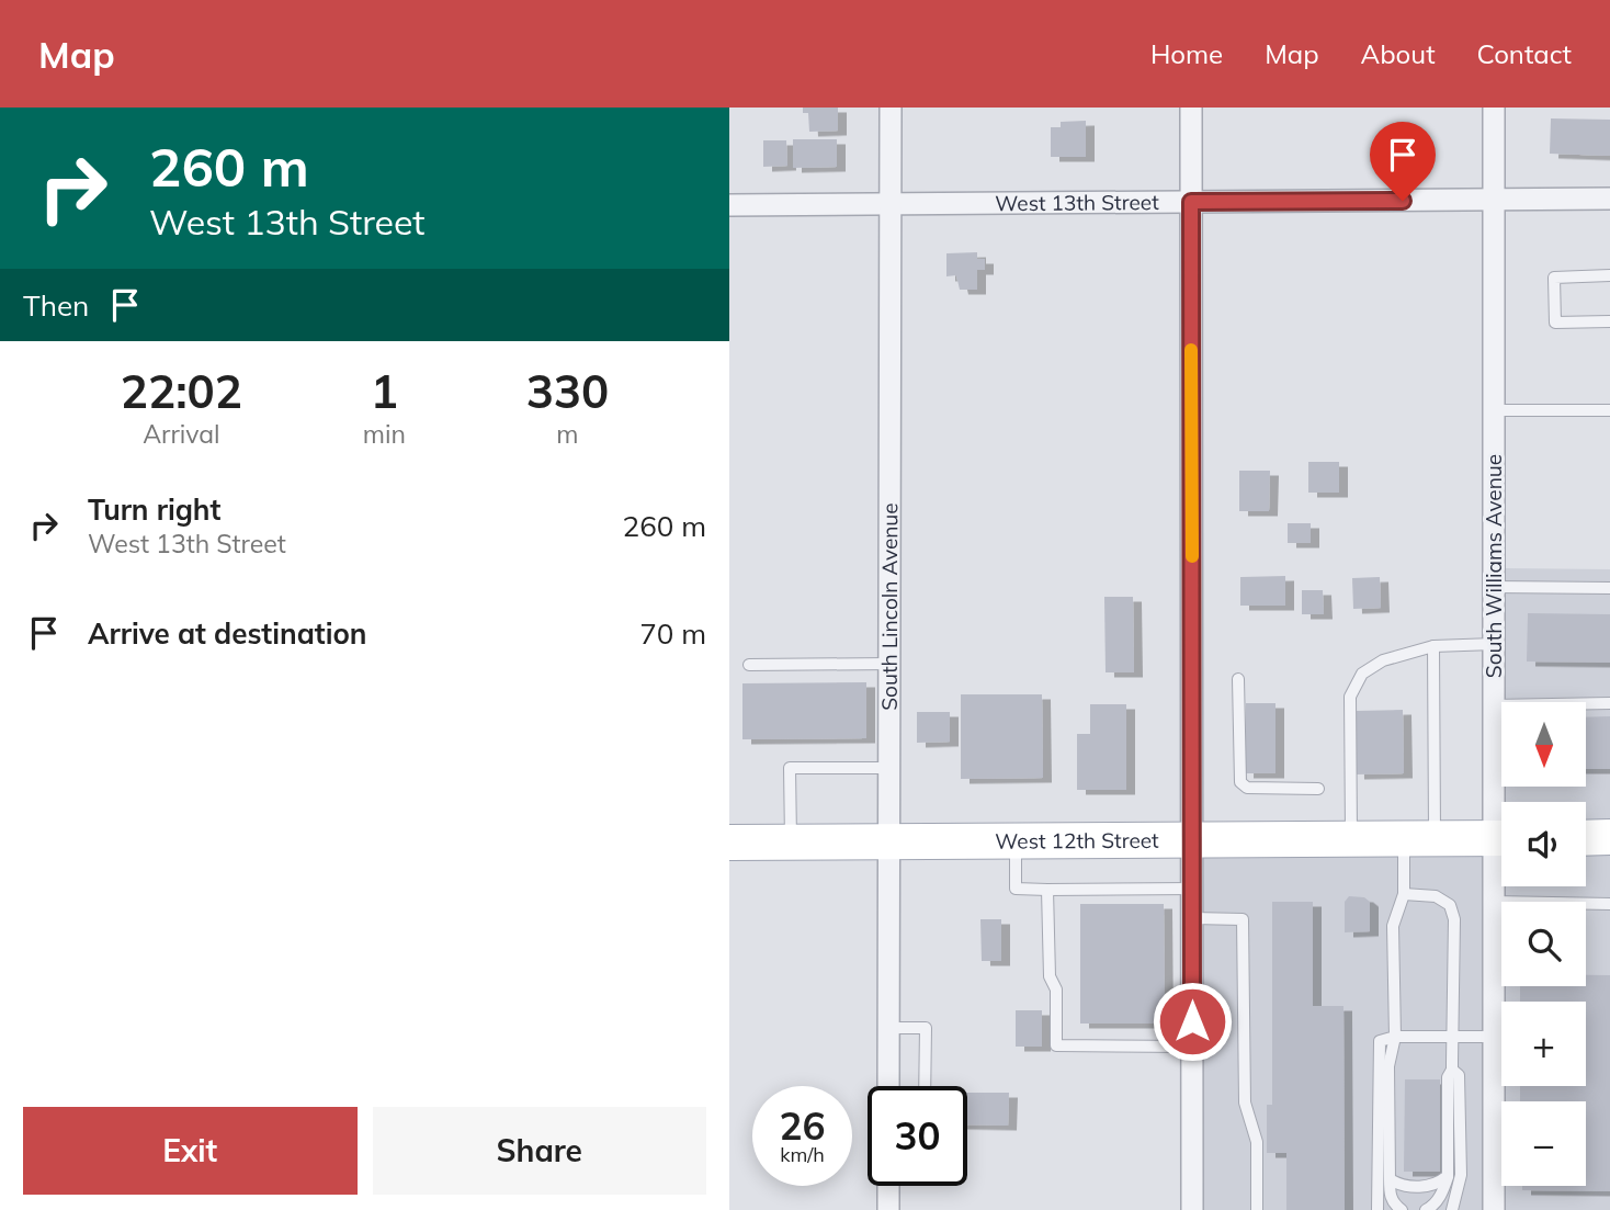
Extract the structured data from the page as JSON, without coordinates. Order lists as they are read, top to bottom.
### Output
{
  "streets": {
    "main road": ["West 12th Street"],
    "street": ["West 13th Street", "South Williams Avenue", "South Lincoln Avenue"]
  },
  "crossings": [
    ["West 13th Street", "South Williams Avenue"],
    ["West 13th Street", "South Lincoln Avenue"],
    ["South Lincoln Avenue", "West 12th Street"]
  ],
  "north": "bottom",
  "page": {
    "header": "Map",
    "nav": [
      "Home",
      "Map",
      "About",
      "Contact"
    ],
    "turn": ["260 m", "West 13th Street"],
    "then": "Then",
    "eta": [
      "22:02",
      "Arrival",
      "1",
      "min",
      "330",
      "m"
    ],
    "list": [
      {
        "name": "Turn right",
        "note": "West 13th Street",
        "value": "260 m"
      },
      {
        "name": "Arrive at destination",
        "value": "70 m"
      }
    ],
    "map_buttons": ["+", "−"],
    "speed": "26 km/h",
    "limit": "30",
    "buttons": ["Exit", "Share"]
  }
}
